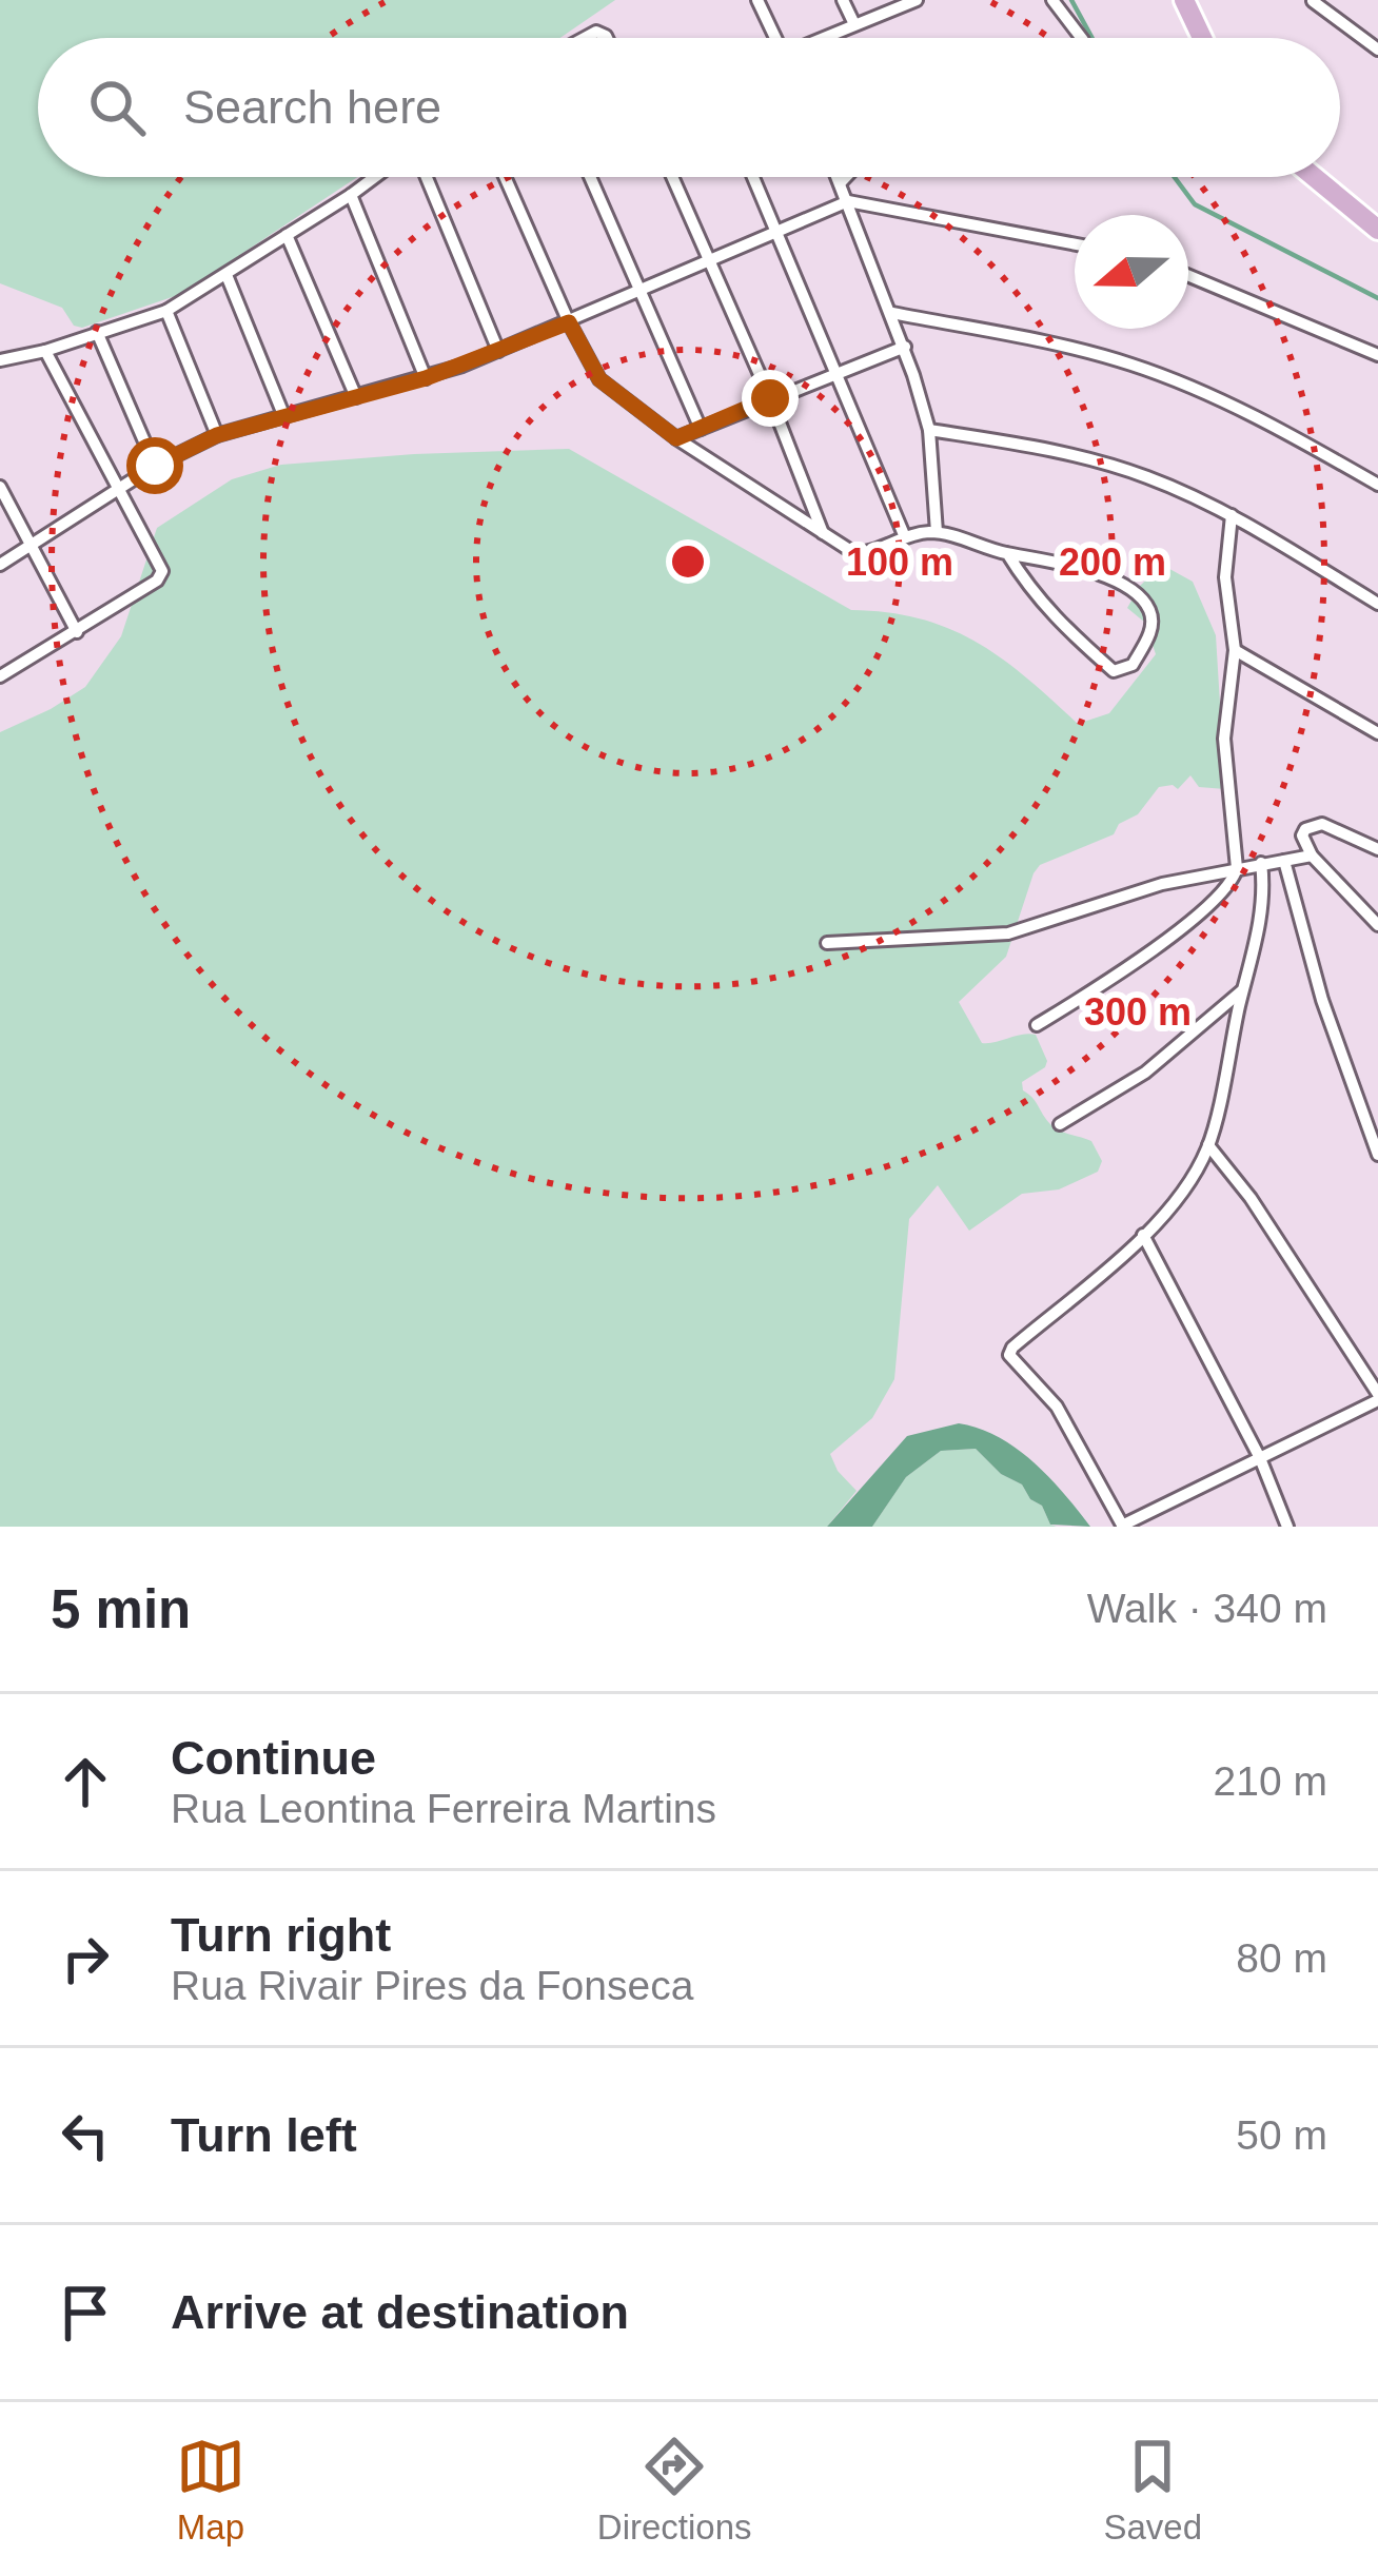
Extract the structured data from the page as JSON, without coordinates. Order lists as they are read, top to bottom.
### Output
{
  "north": "left",
  "page": {
    "search": "Search here",
    "heading": ["5 min", "Walk · 340 m"],
    "list": [
      ["Continue", "Rua Leontina Ferreira Martins", "210 m"],
      ["Turn right", "Rua Rivair Pires da Fonseca", "80 m"],
      ["Turn left", "50 m"],
      "Arrive at destination"
    ],
    "nav": ["Map", "Directions", "Saved"]
  },
  "rings": ["100 m", "200 m", "300 m"]
}
